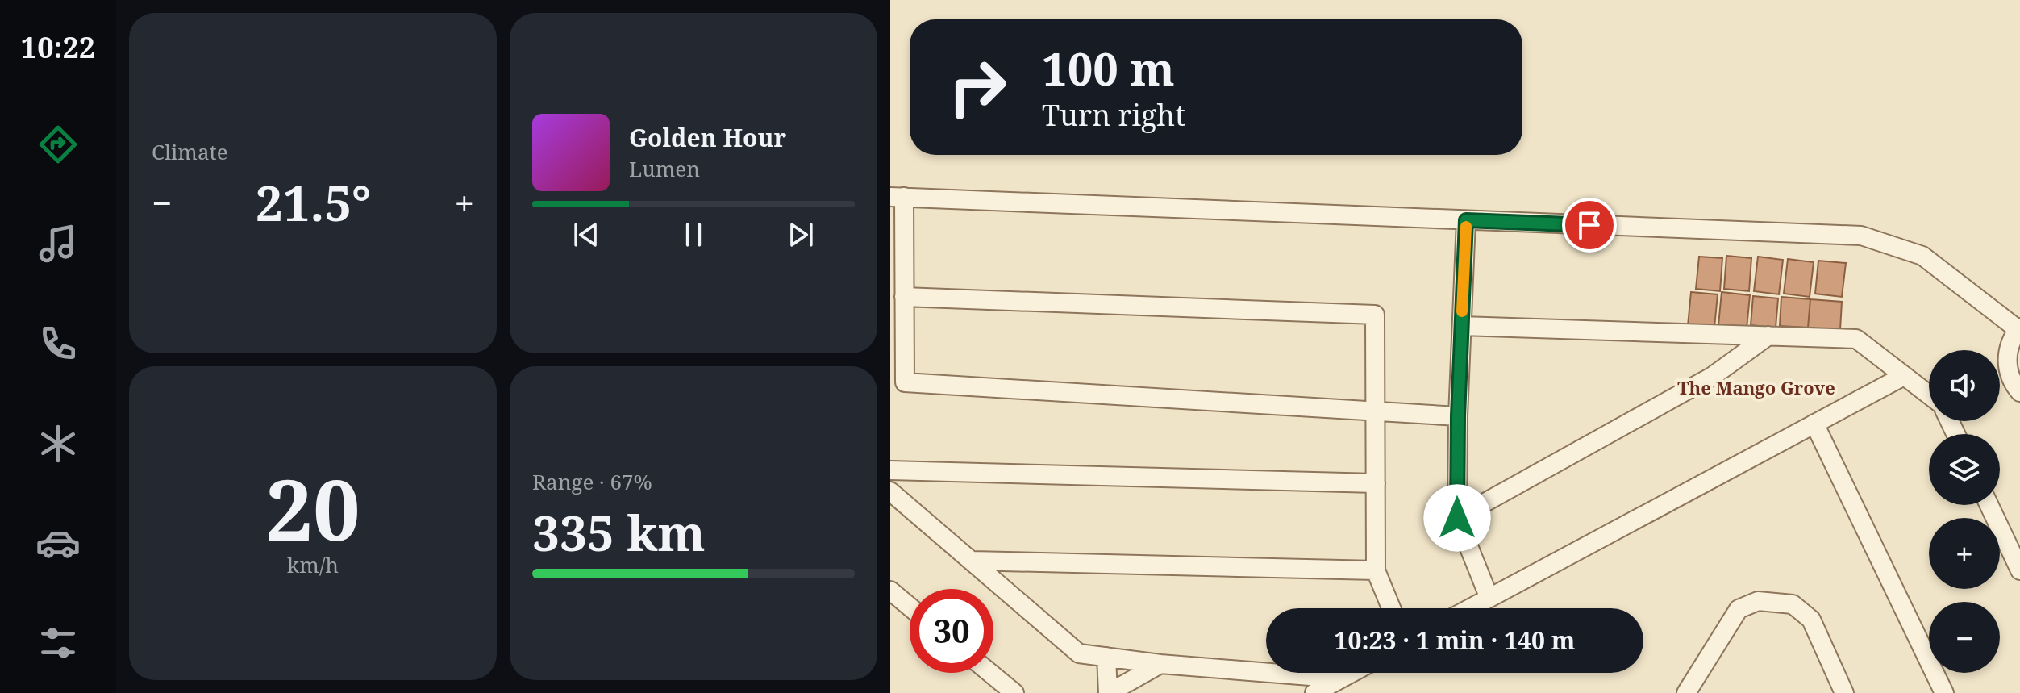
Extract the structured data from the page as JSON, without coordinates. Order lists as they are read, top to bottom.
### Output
{
  "districts": ["The Mango Grove"],
  "page": {
    "tabs": "10:22",
    "tile": [
      "Climate",
      ["20", "km/h"],
      ["Range · 67%", "335 km"]
    ],
    "turn": ["100 m", "Turn right"],
    "song": ["Golden Hour", "Lumen"],
    "heat": ["−", "21.5°", "+"],
    "map_buttons": ["+", "−"],
    "limit": "30",
    "trip": "10:23 · 1 min · 140 m"
  }
}
